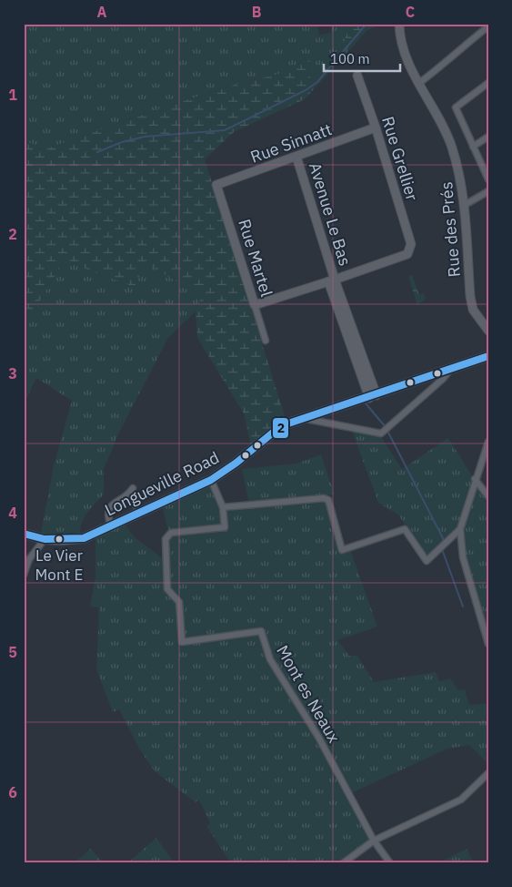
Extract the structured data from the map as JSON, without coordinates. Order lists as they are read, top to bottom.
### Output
{
  "streets": {
    "main road": ["Longueville Road"],
    "street": [
      "Rue Sinnatt",
      "Rue Grellier",
      "Avenue Le Bas",
      "Rue des Prés",
      "Rue Martel",
      "Mont es Neaux"
    ]
  },
  "crossings": [
    ["Rue Sinnatt", "Rue Grellier"],
    ["Rue Sinnatt", "Avenue Le Bas"],
    ["Rue Sinnatt", "Rue Martel"],
    ["Rue Grellier", "Avenue Le Bas"],
    ["Avenue Le Bas", "Longueville Road"],
    ["Longueville Road", "Mont es Neaux"]
  ],
  "places": ["Le Vier Mont E"],
  "lines": ["transit line 2"],
  "scale_bar": "100 m",
  "grid": {
    "columns": ["A", "B", "C"],
    "rows": [
      "1",
      "2",
      "3",
      "4",
      "5",
      "6"
    ]
  }
}
